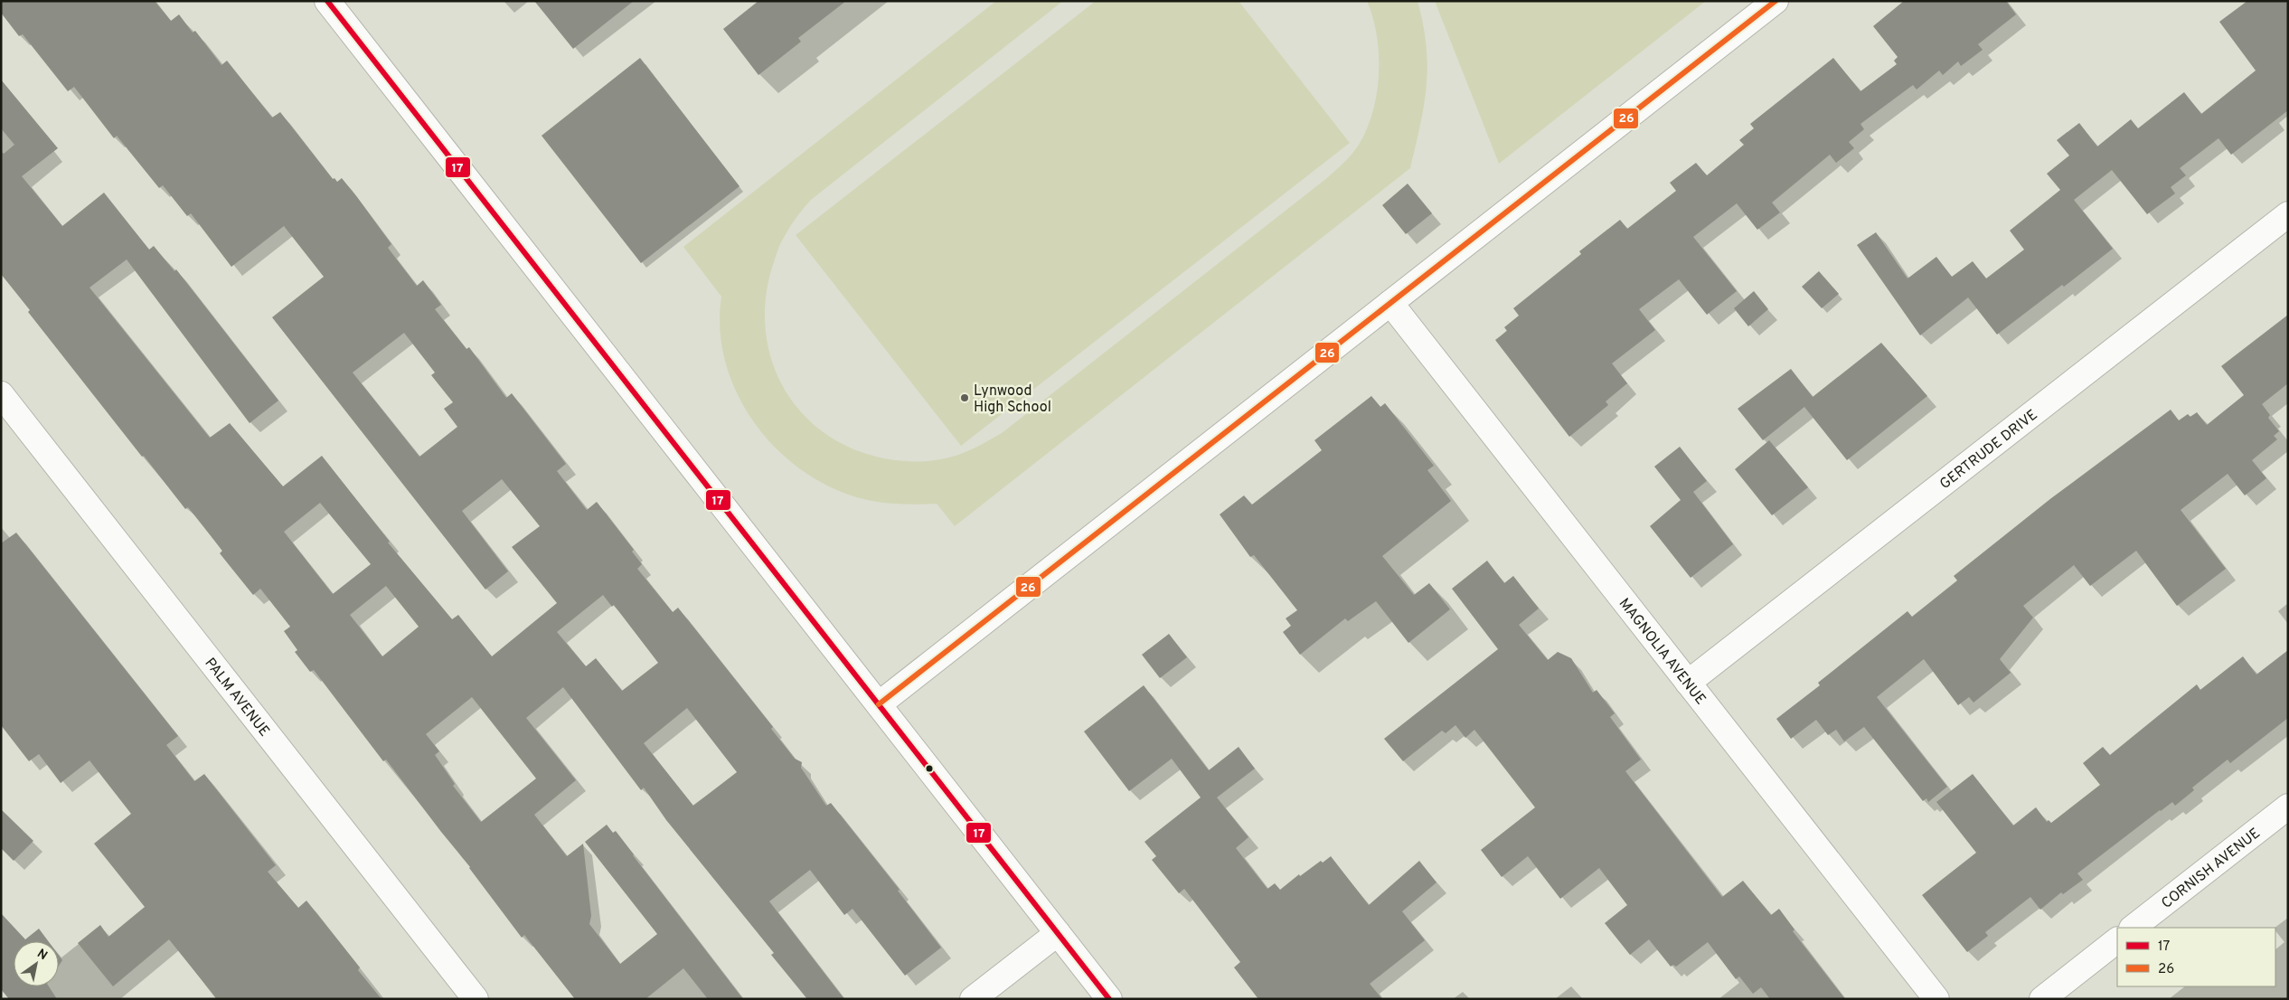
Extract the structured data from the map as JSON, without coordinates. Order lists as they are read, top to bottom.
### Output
{
  "streets": {
    "street": [
      "GERTRUDE DRIVE",
      "MAGNOLIA AVENUE",
      "PALM AVENUE",
      "CORNISH AVENUE"
    ]
  },
  "crossings": [
    ["GERTRUDE DRIVE", "MAGNOLIA AVENUE"]
  ],
  "places": ["Lynwood High School"],
  "lines": ["transit line 17", "transit line 26"],
  "legend": ["17", "26"],
  "north": "top right"
}
